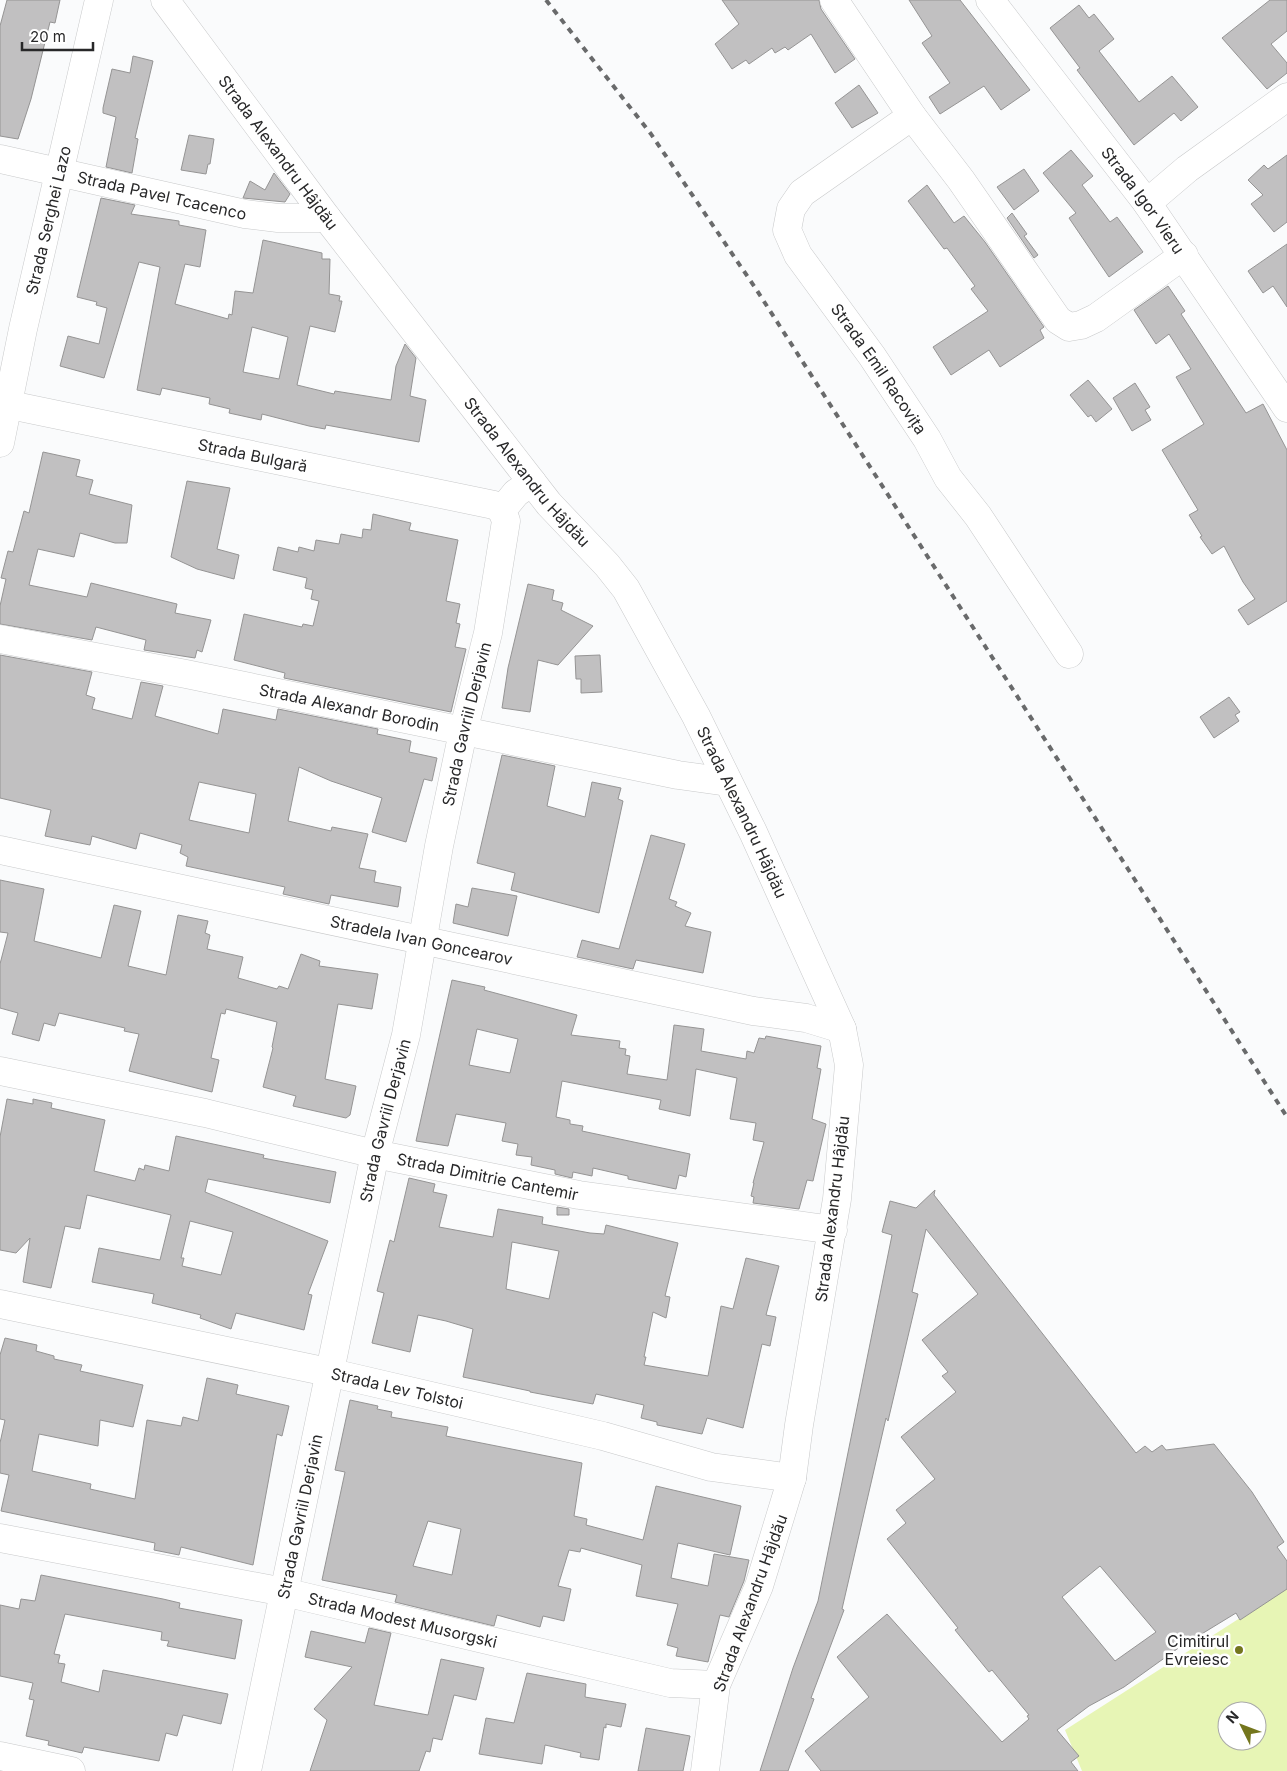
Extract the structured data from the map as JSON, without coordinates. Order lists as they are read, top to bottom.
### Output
{
  "streets": {
    "street": [
      "Strada Alexandru Hâjdău",
      "Strada Pavel Tcacenco",
      "Strada Igor Vieru",
      "Strada Serghei Lazo",
      "Strada Emil Racovița",
      "Strada Bulgară",
      "Strada Alexandr Borodin",
      "Strada Gavriil Derjavin",
      "Stradela Ivan Goncearov",
      "Strada Dimitrie Cantemir",
      "Strada Lev Tolstoi",
      "Strada Modest Musorgski"
    ]
  },
  "crossings": [
    ["Strada Alexandru Hâjdău", "Strada Pavel Tcacenco"],
    ["Strada Alexandru Hâjdău", "Strada Alexandr Borodin"],
    ["Strada Alexandru Hâjdău", "Stradela Ivan Goncearov"],
    ["Strada Alexandru Hâjdău", "Strada Dimitrie Cantemir"],
    ["Strada Alexandru Hâjdău", "Strada Lev Tolstoi"],
    ["Strada Alexandru Hâjdău", "Strada Modest Musorgski"],
    ["Strada Pavel Tcacenco", "Strada Serghei Lazo"],
    ["Strada Serghei Lazo", "Strada Bulgară"],
    ["Strada Bulgară", "Strada Gavriil Derjavin"],
    ["Strada Alexandr Borodin", "Strada Gavriil Derjavin"],
    ["Strada Gavriil Derjavin", "Stradela Ivan Goncearov"],
    ["Strada Gavriil Derjavin", "Strada Dimitrie Cantemir"],
    ["Strada Gavriil Derjavin", "Strada Lev Tolstoi"],
    ["Strada Gavriil Derjavin", "Strada Modest Musorgski"]
  ],
  "places": ["Cimitirul Evreiesc"],
  "scale_bar": "20 m",
  "north": "top left"
}
